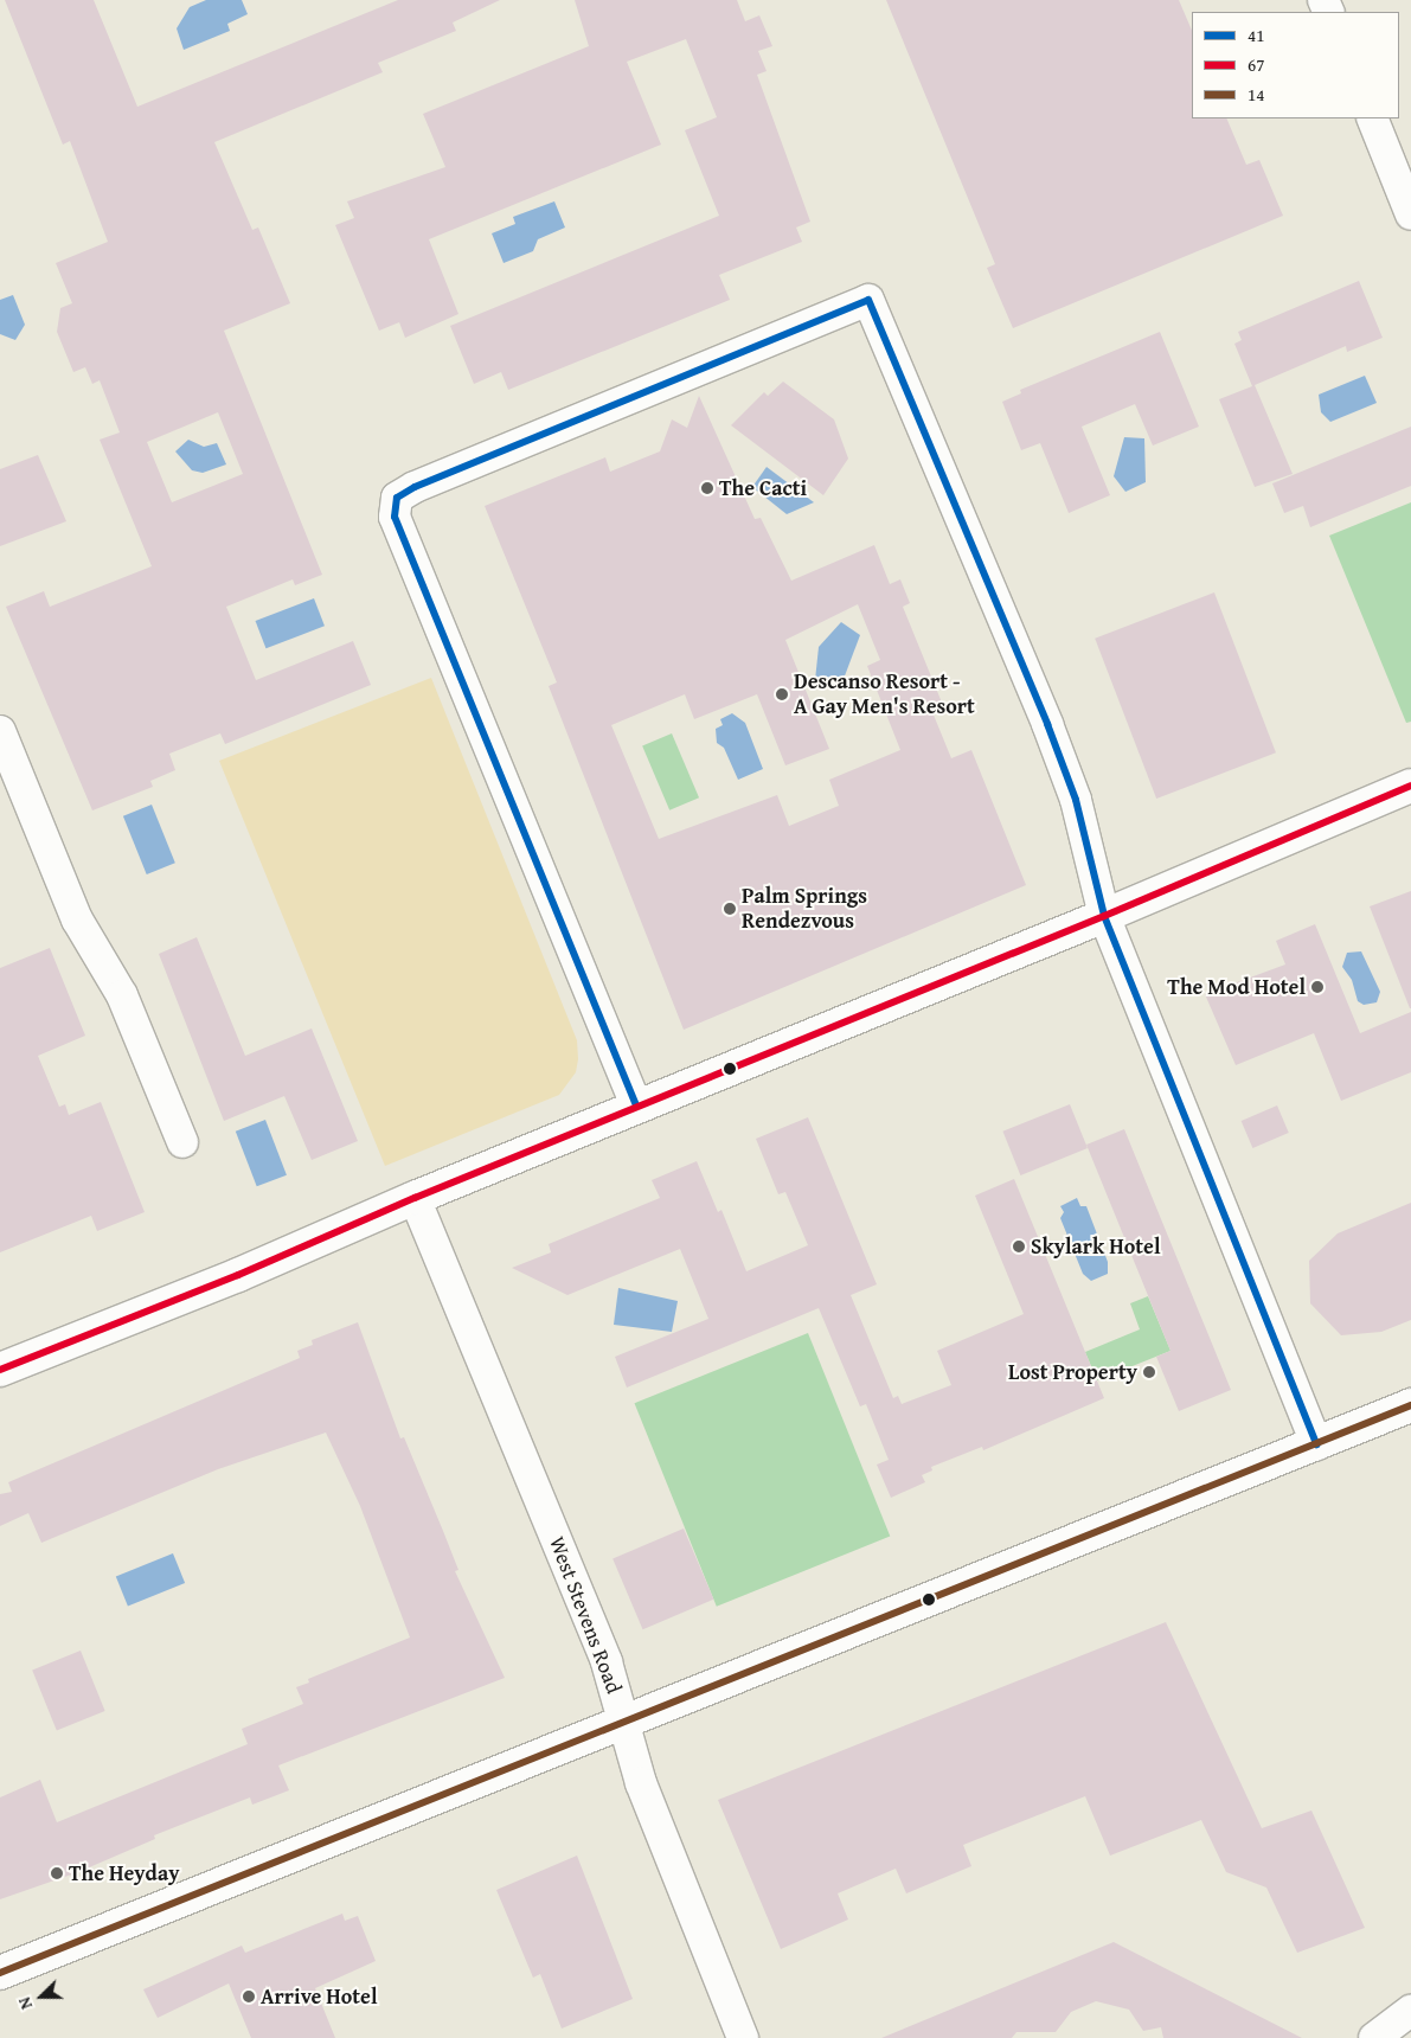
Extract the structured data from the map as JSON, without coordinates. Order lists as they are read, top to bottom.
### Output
{
  "streets": {
    "street": ["West Stevens Road"]
  },
  "places": [
    "The Cacti",
    "Descanso Resort - A Gay Men's Resort",
    "Palm Springs Rendezvous",
    "The Mod Hotel",
    "Skylark Hotel",
    "Lost Property",
    "The Heyday",
    "Arrive Hotel"
  ],
  "lines": ["transit line 41", "transit line 67", "transit line 14"],
  "legend": ["41", "67", "14"],
  "north": "left"
}
